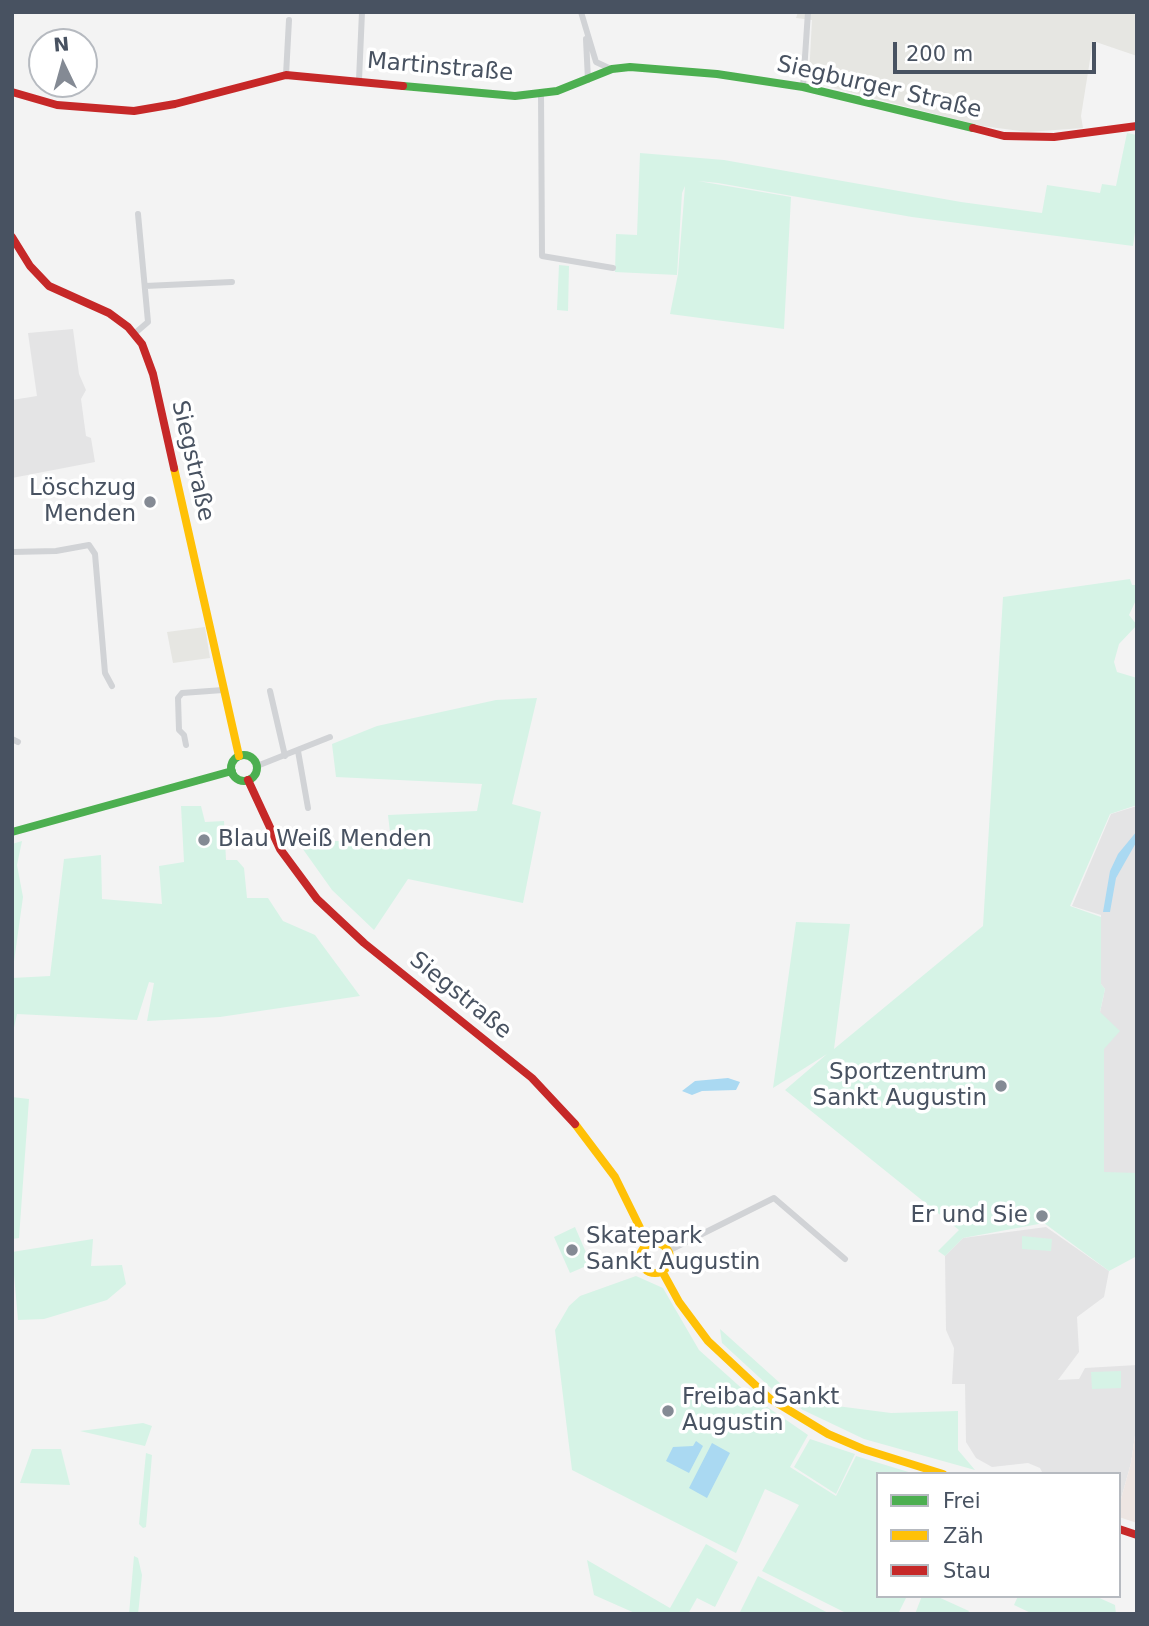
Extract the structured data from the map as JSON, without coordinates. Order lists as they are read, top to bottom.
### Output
{
  "streets": {
    "main road": ["Martinstraße", "Siegburger Straße", "Siegstraße"]
  },
  "crossings": [
    ["Martinstraße", "Siegburger Straße"]
  ],
  "places": [
    "Löschzug Menden",
    "Blau Weiß Menden",
    "Sportzentrum Sankt Augustin",
    "Er und Sie",
    "Skatepark Sankt Augustin",
    "Freibad Sankt Augustin"
  ],
  "legend": ["Frei", "Zäh", "Stau"],
  "scale_bar": "200 m",
  "north": "top"
}
